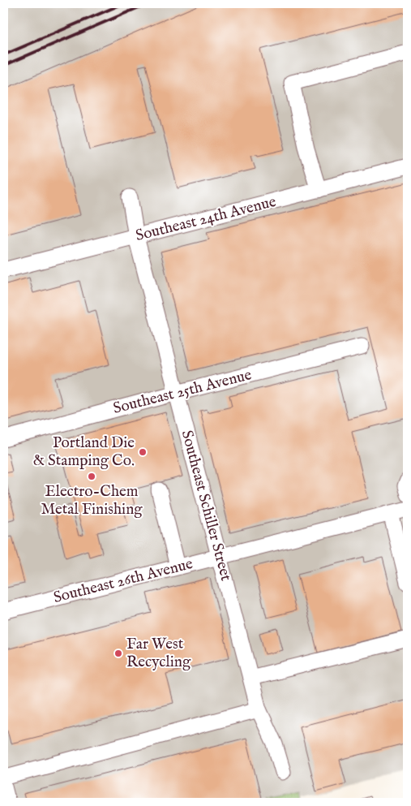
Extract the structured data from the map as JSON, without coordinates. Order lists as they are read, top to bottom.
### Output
{
  "streets": {
    "street": [
      "Southeast 24th Avenue",
      "Southeast 25th Avenue",
      "Southeast Schiller Street",
      "Southeast 26th Avenue"
    ]
  },
  "crossings": [
    ["Southeast 24th Avenue", "Southeast Schiller Street"],
    ["Southeast 25th Avenue", "Southeast Schiller Street"],
    ["Southeast Schiller Street", "Southeast 26th Avenue"]
  ],
  "places": ["Portland Die & Stamping Co.", "Electro-Chem Metal Finishing", "Far West Recycling"]
}
